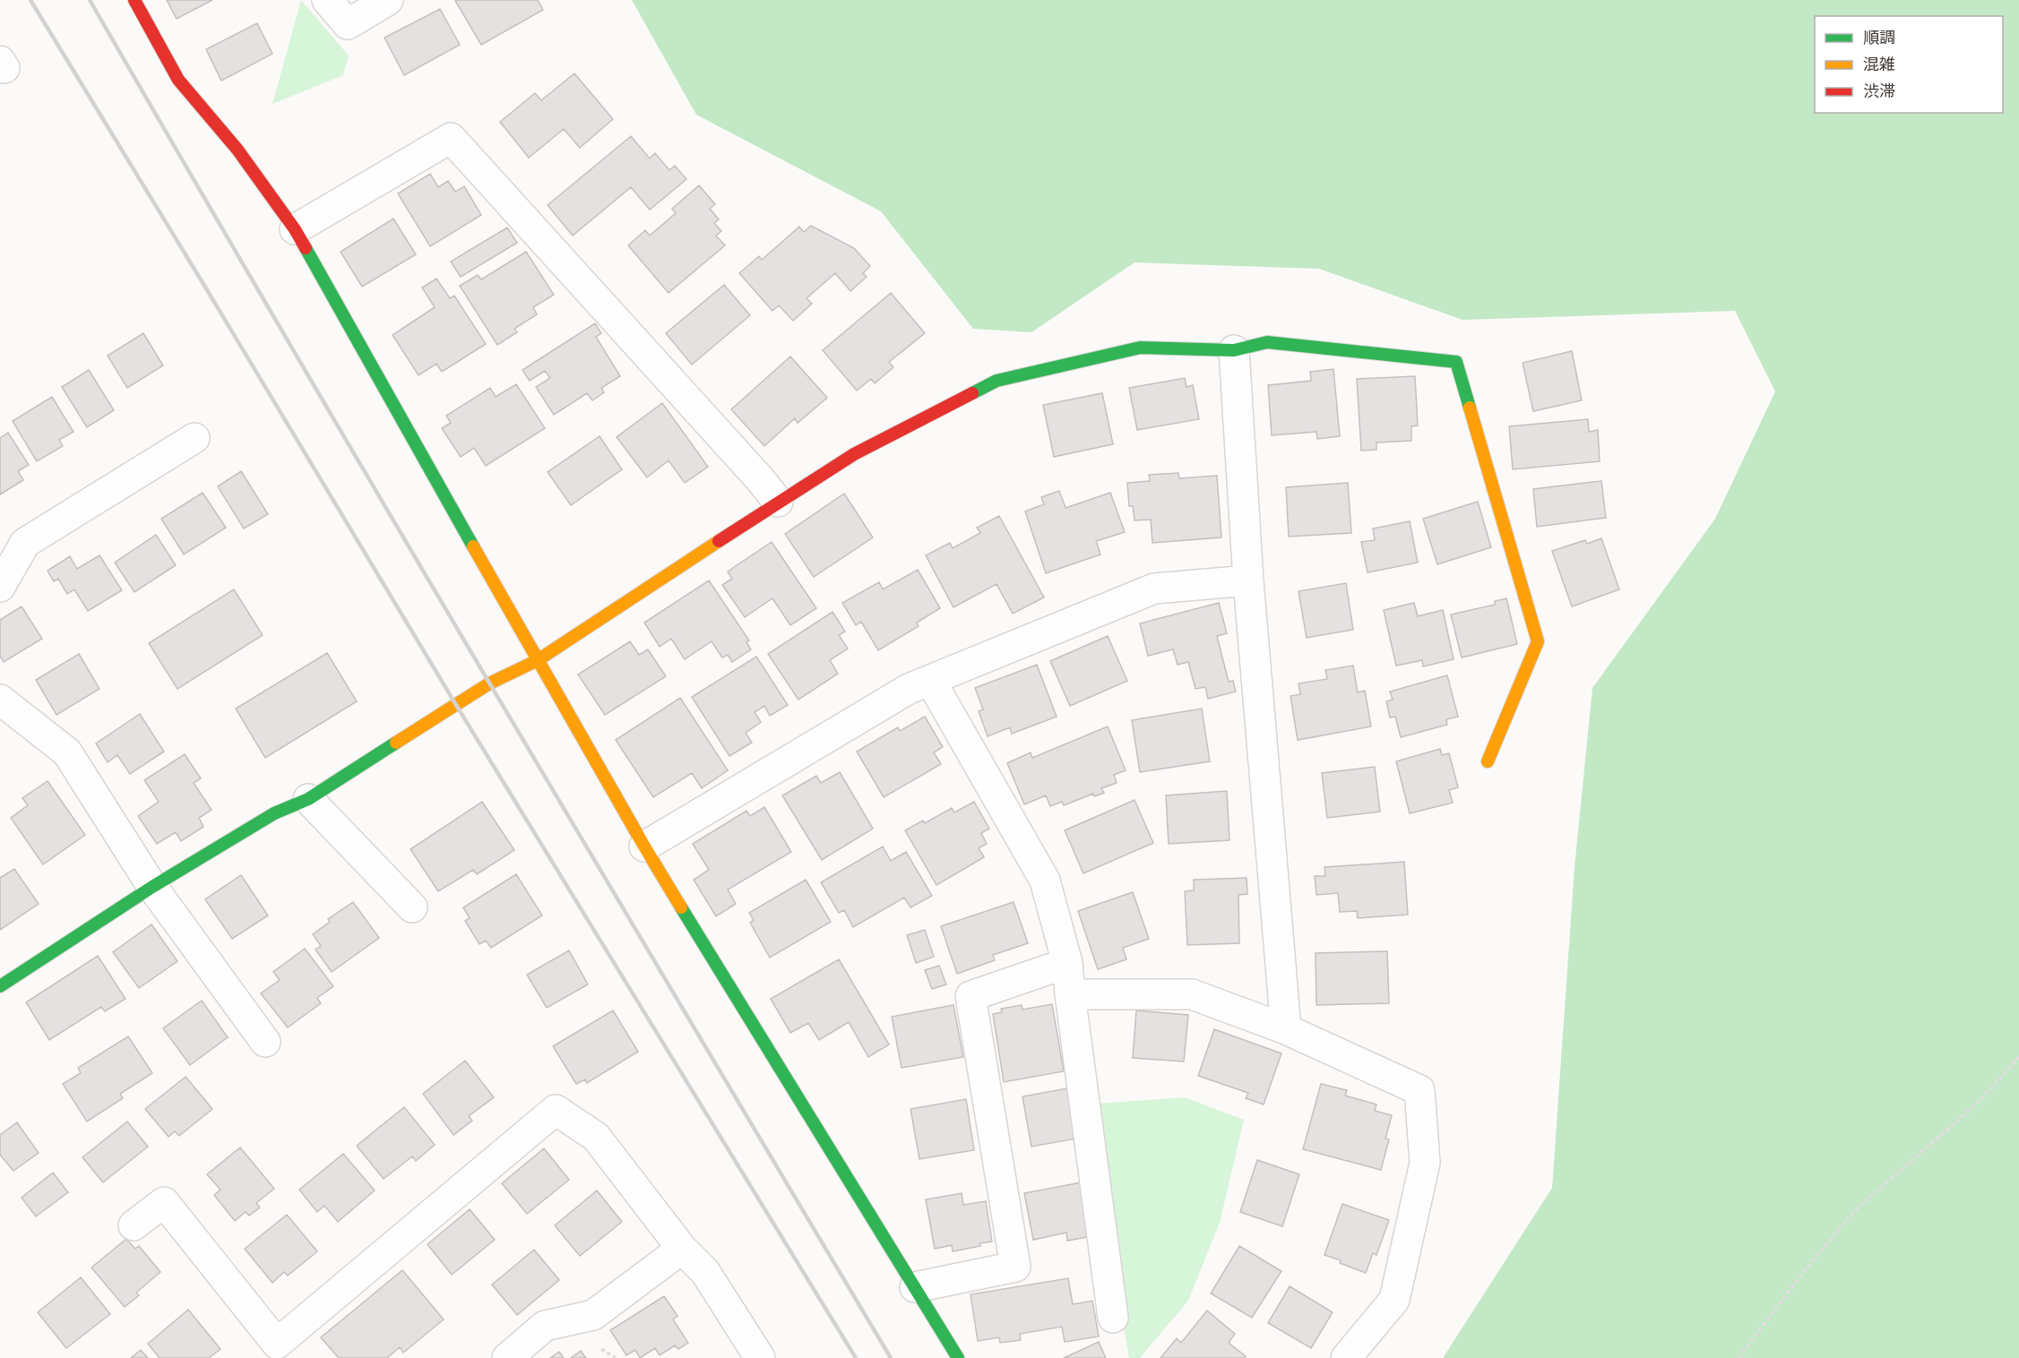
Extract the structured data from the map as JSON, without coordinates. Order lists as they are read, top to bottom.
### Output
{
  "legend": ["順調", "混雑", "渋滞"]
}
